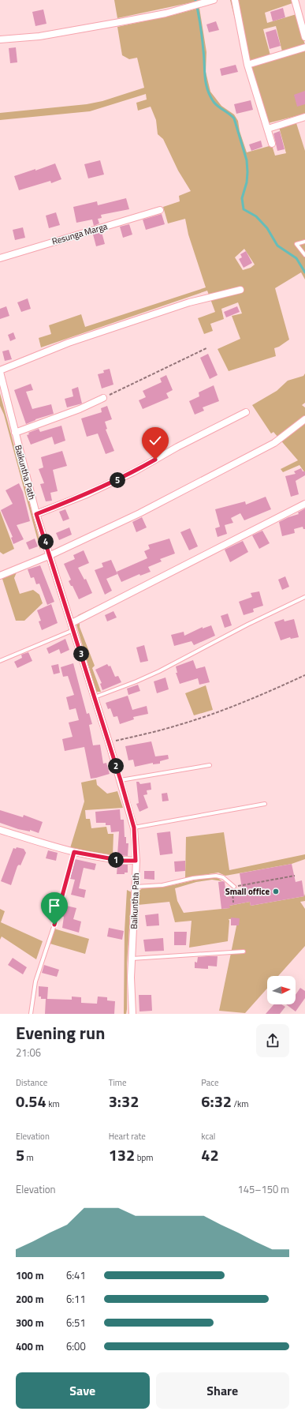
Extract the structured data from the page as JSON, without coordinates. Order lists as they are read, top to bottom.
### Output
{
  "streets": {
    "street": ["Resunga Marga", "Baikuntha Path"]
  },
  "places": ["Small office"],
  "north": "right",
  "page": {
    "pins": [
      "5",
      "4",
      "3",
      "2",
      "1"
    ],
    "heading": ["Evening run", "21:06"],
    "stats": [
      ["Distance", "0.54 km"],
      ["Time", "3:32"],
      ["Pace", "6:32 /km"],
      ["Elevation", "5 m"],
      ["Heart rate", "132 bpm"],
      ["kcal", "42"]
    ],
    "chart": ["Elevation", "145–150 m"],
    "list": [
      {
        "name": "100 m",
        "note": "6:41"
      },
      {
        "name": "200 m",
        "note": "6:11"
      },
      {
        "name": "300 m",
        "note": "6:51"
      },
      {
        "name": "400 m",
        "note": "6:00"
      }
    ],
    "buttons": ["Save", "Share"]
  }
}
